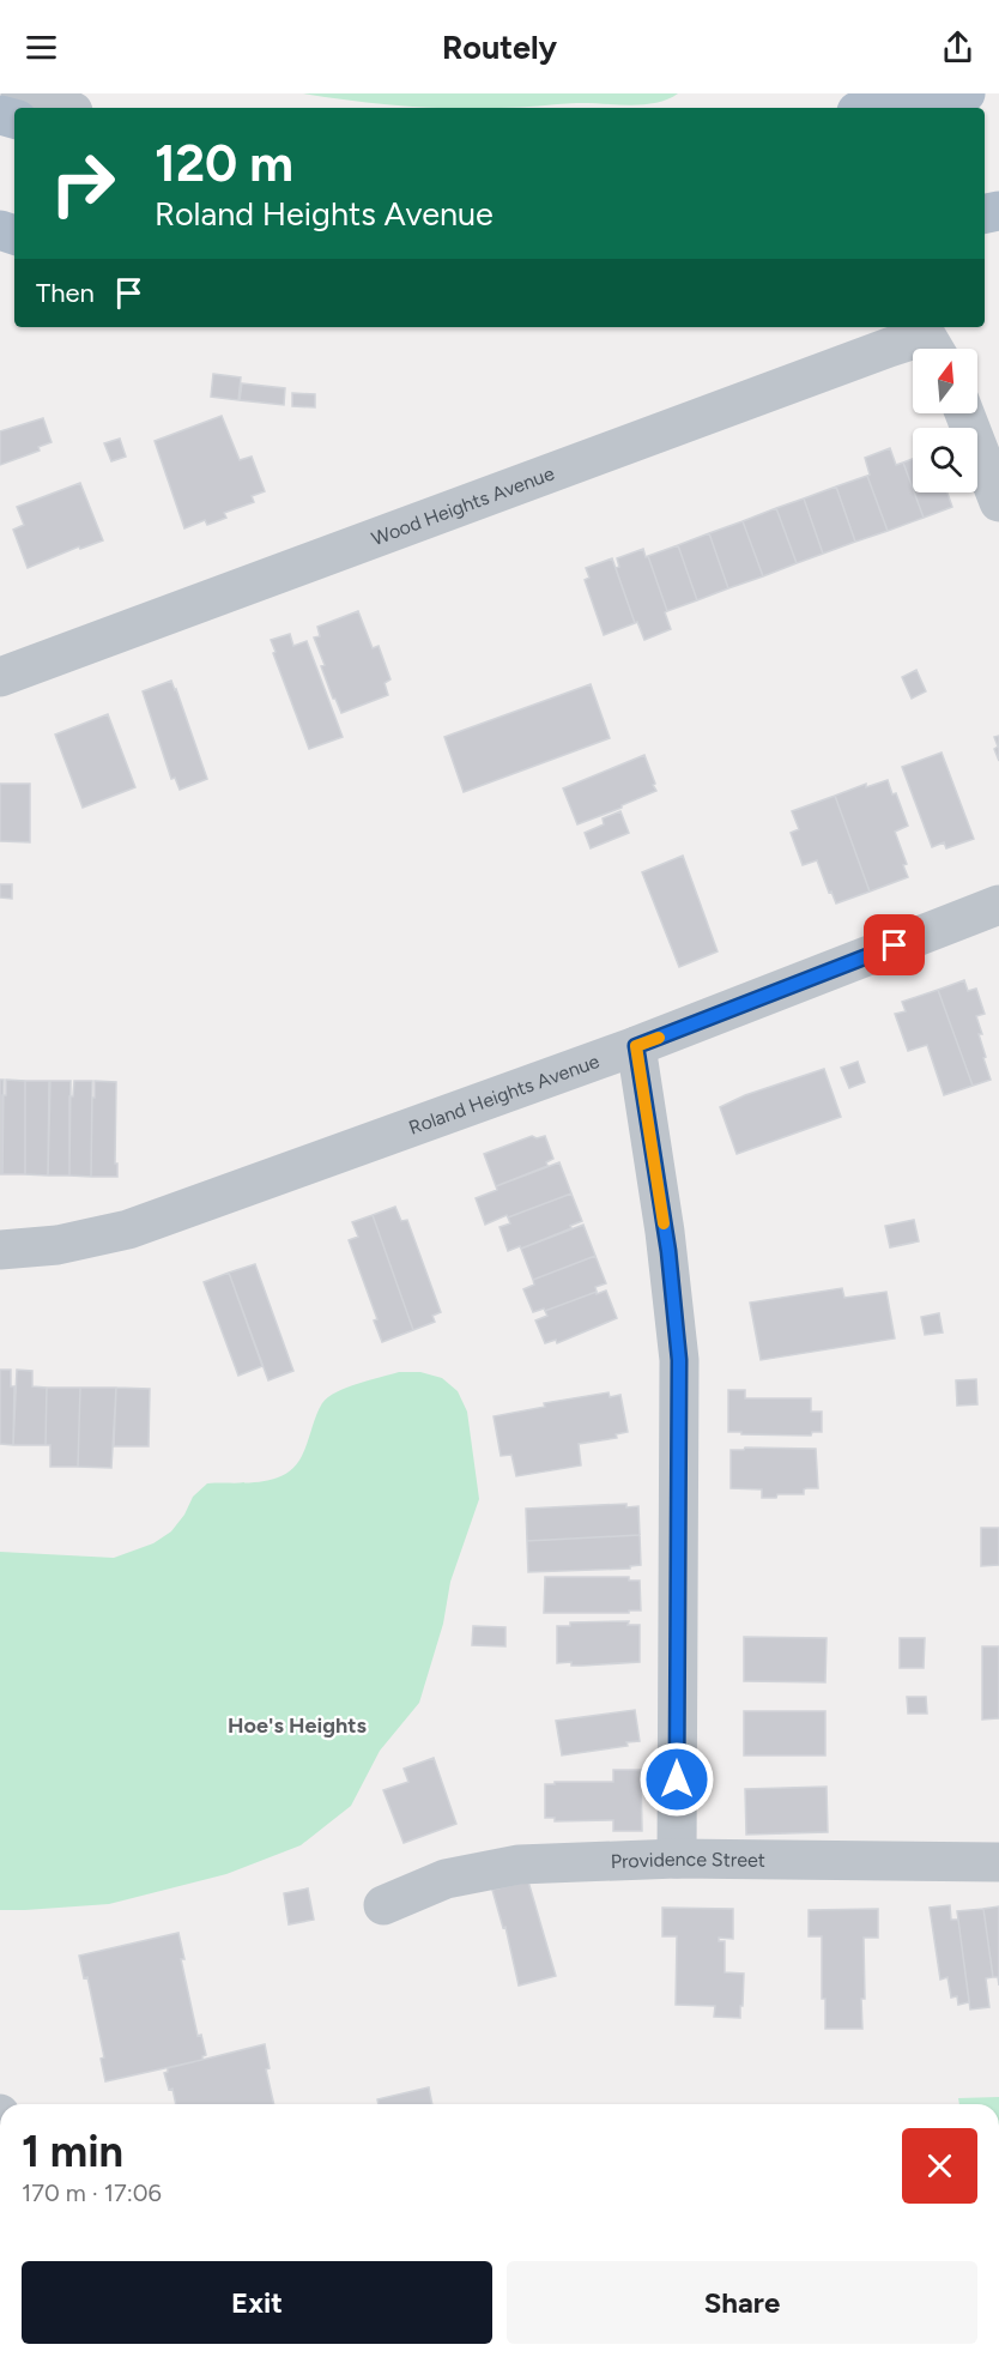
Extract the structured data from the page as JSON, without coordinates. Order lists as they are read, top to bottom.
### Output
{
  "streets": {
    "street": ["Wood Heights Avenue", "Roland Heights Avenue", "Providence Street"]
  },
  "districts": ["Hoe's Heights"],
  "north": "top",
  "page": {
    "header": "Routely",
    "turn": ["120 m", "Roland Heights Avenue"],
    "then": "Then",
    "heading": ["1 min", "170 m · 17:06"],
    "buttons": ["Exit", "Share"]
  }
}
